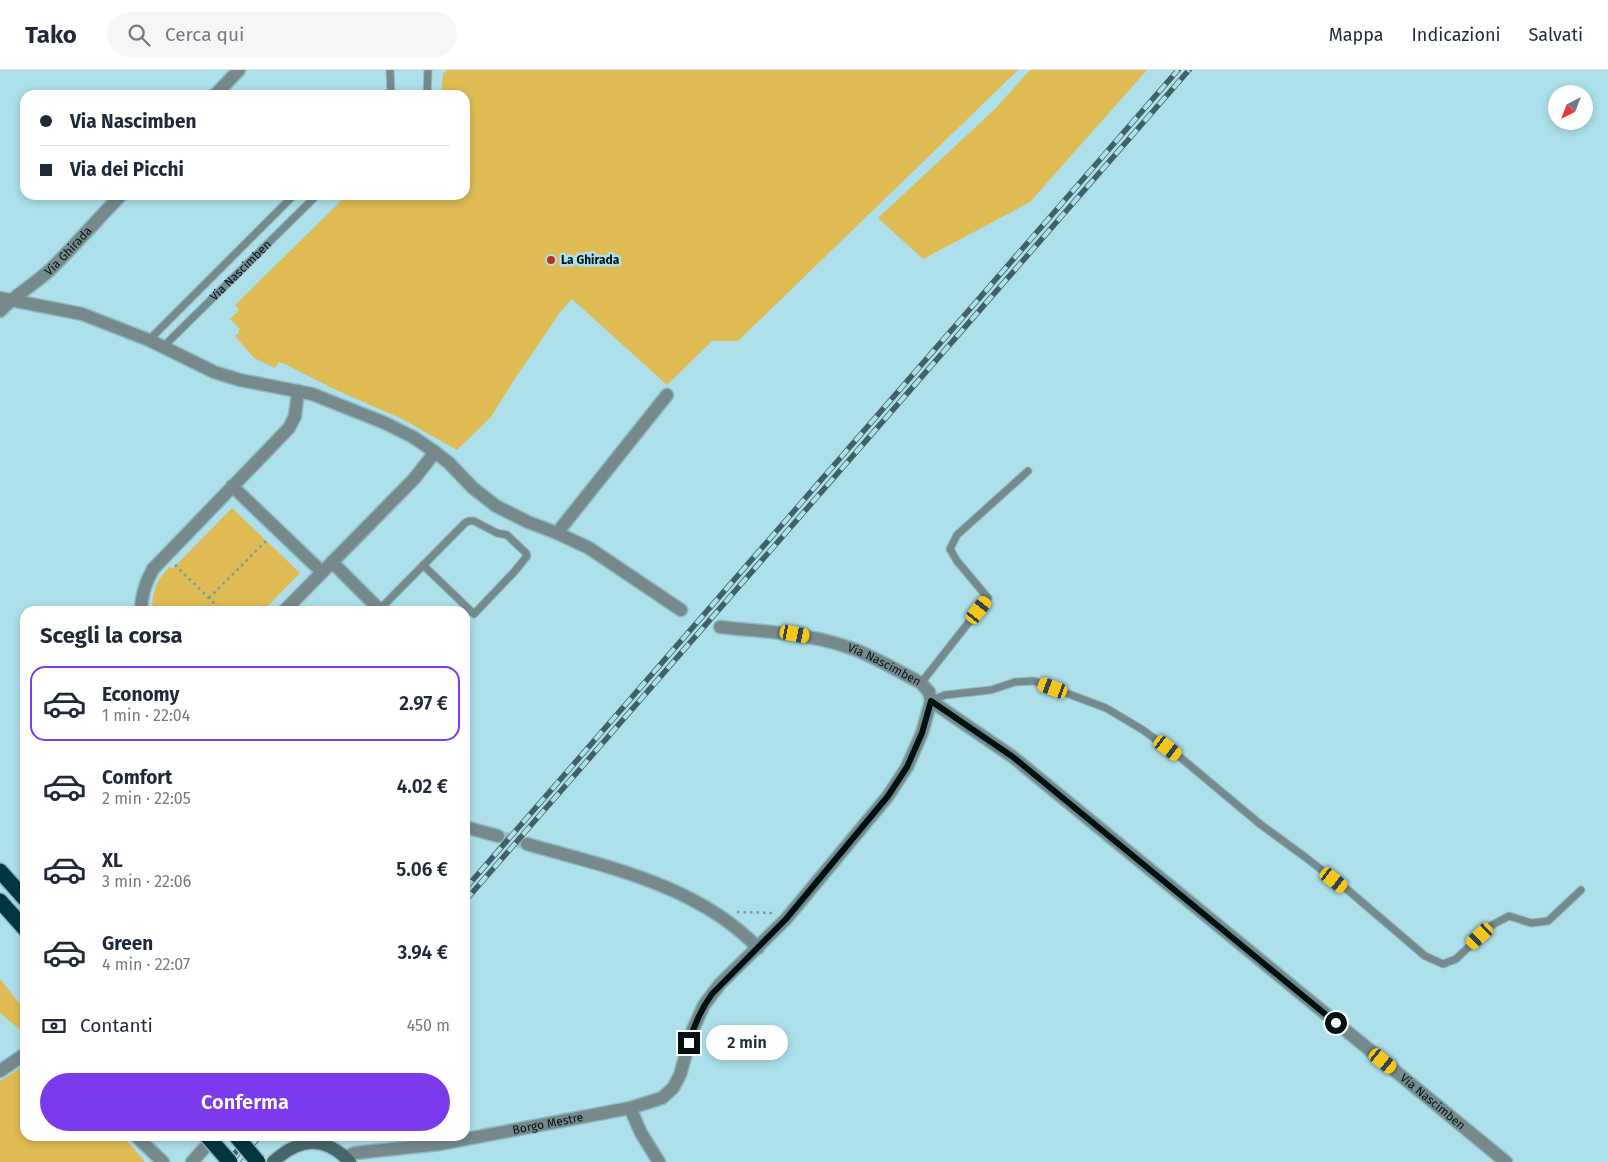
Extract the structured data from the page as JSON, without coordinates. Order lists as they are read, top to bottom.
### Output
{
  "streets": {
    "street": ["Via Ghirada", "Via Nascimben", "Borgo Mestre"]
  },
  "crossings": [
    ["Via Nascimben", "Borgo Mestre"]
  ],
  "places": ["La Ghirada"],
  "north": "bottom left",
  "page": {
    "header": "Tako",
    "search": "Cerca qui",
    "nav": ["Mappa", "Indicazioni", "Salvati"],
    "banner": ["Via Nascimben", "Via dei Picchi"],
    "heading": "Scegli la corsa",
    "list": [
      {
        "name": "Economy",
        "note": "1 min · 22:04",
        "value": "2.97 €"
      },
      {
        "name": "Comfort",
        "note": "2 min · 22:05",
        "value": "4.02 €"
      },
      {
        "name": "XL",
        "note": "3 min · 22:06",
        "value": "5.06 €"
      },
      {
        "name": "Green",
        "note": "4 min · 22:07",
        "value": "3.94 €"
      }
    ],
    "pay": ["Contanti", "450 m"],
    "bubble": "2 min",
    "buttons": "Conferma"
  }
}
